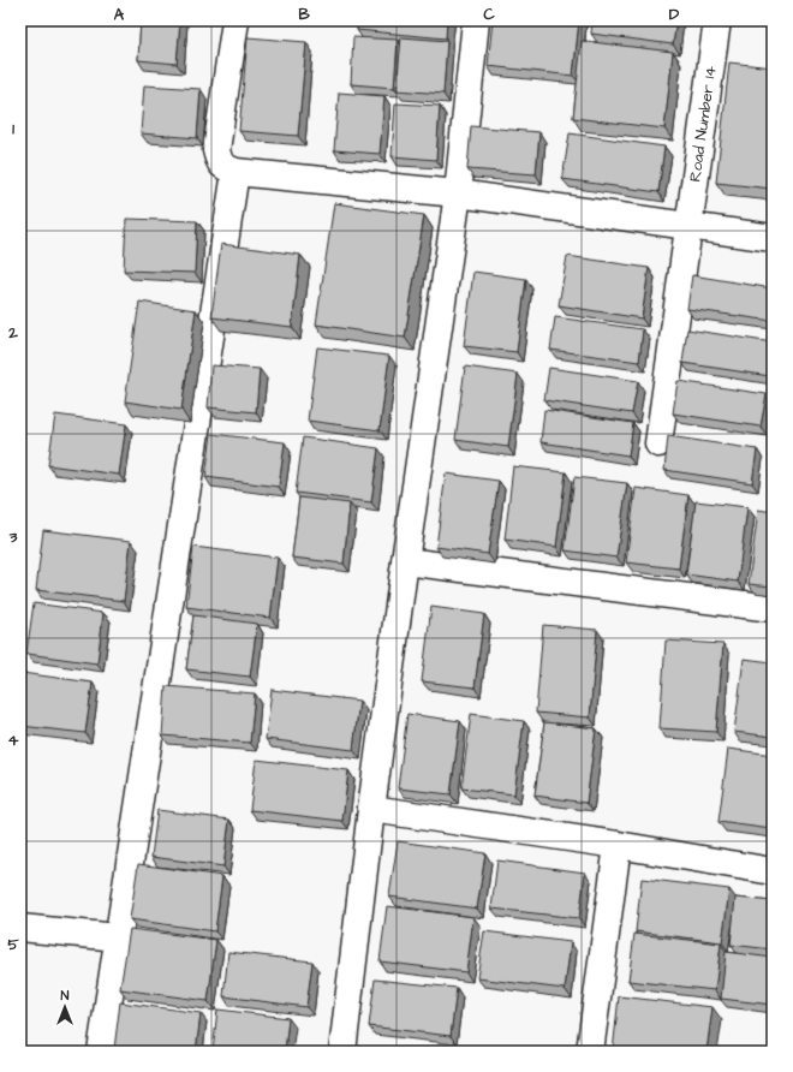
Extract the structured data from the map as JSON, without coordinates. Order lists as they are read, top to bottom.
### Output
{
  "streets": {
    "street": ["Road Number 14"]
  },
  "north": "top",
  "grid": {
    "columns": [
      "A",
      "B",
      "C",
      "D"
    ],
    "rows": [
      "1",
      "2",
      "3",
      "4",
      "5"
    ]
  }
}
